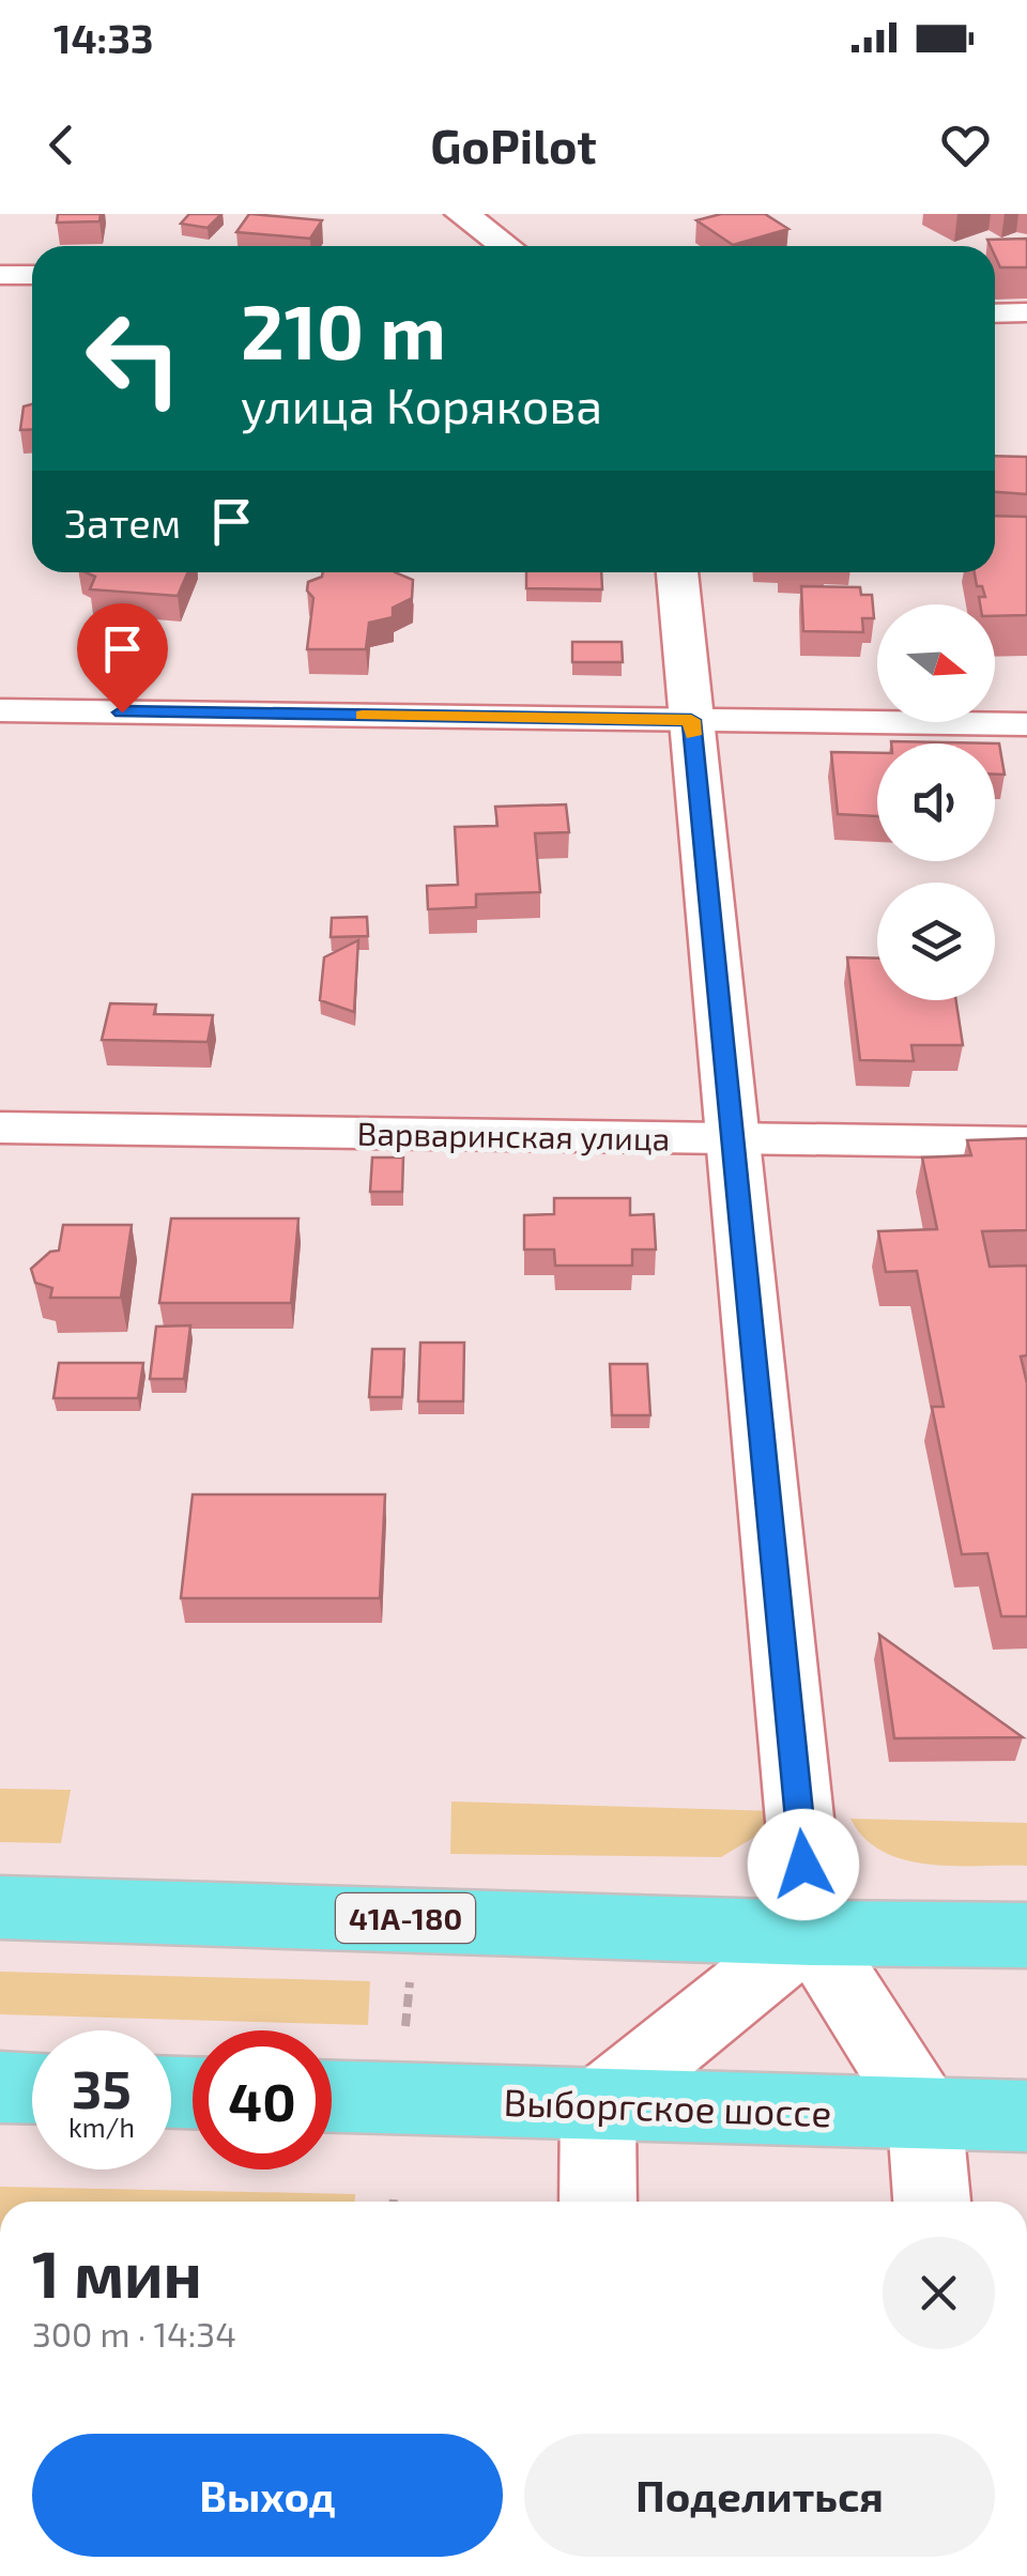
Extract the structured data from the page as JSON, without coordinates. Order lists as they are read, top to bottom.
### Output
{
  "streets": {
    "main road": ["41А-180", "Выборгское шоссе"],
    "street": ["Варваринская улица"]
  },
  "north": "right",
  "page": {
    "status": "14:33",
    "header": "GoPilot",
    "turn": ["210 m", "улица Корякова"],
    "then": "Затем",
    "speed": "35 km/h",
    "limit": "40",
    "heading": ["1 мин", "300 m · 14:34"],
    "buttons": ["Выход", "Поделиться"]
  }
}
